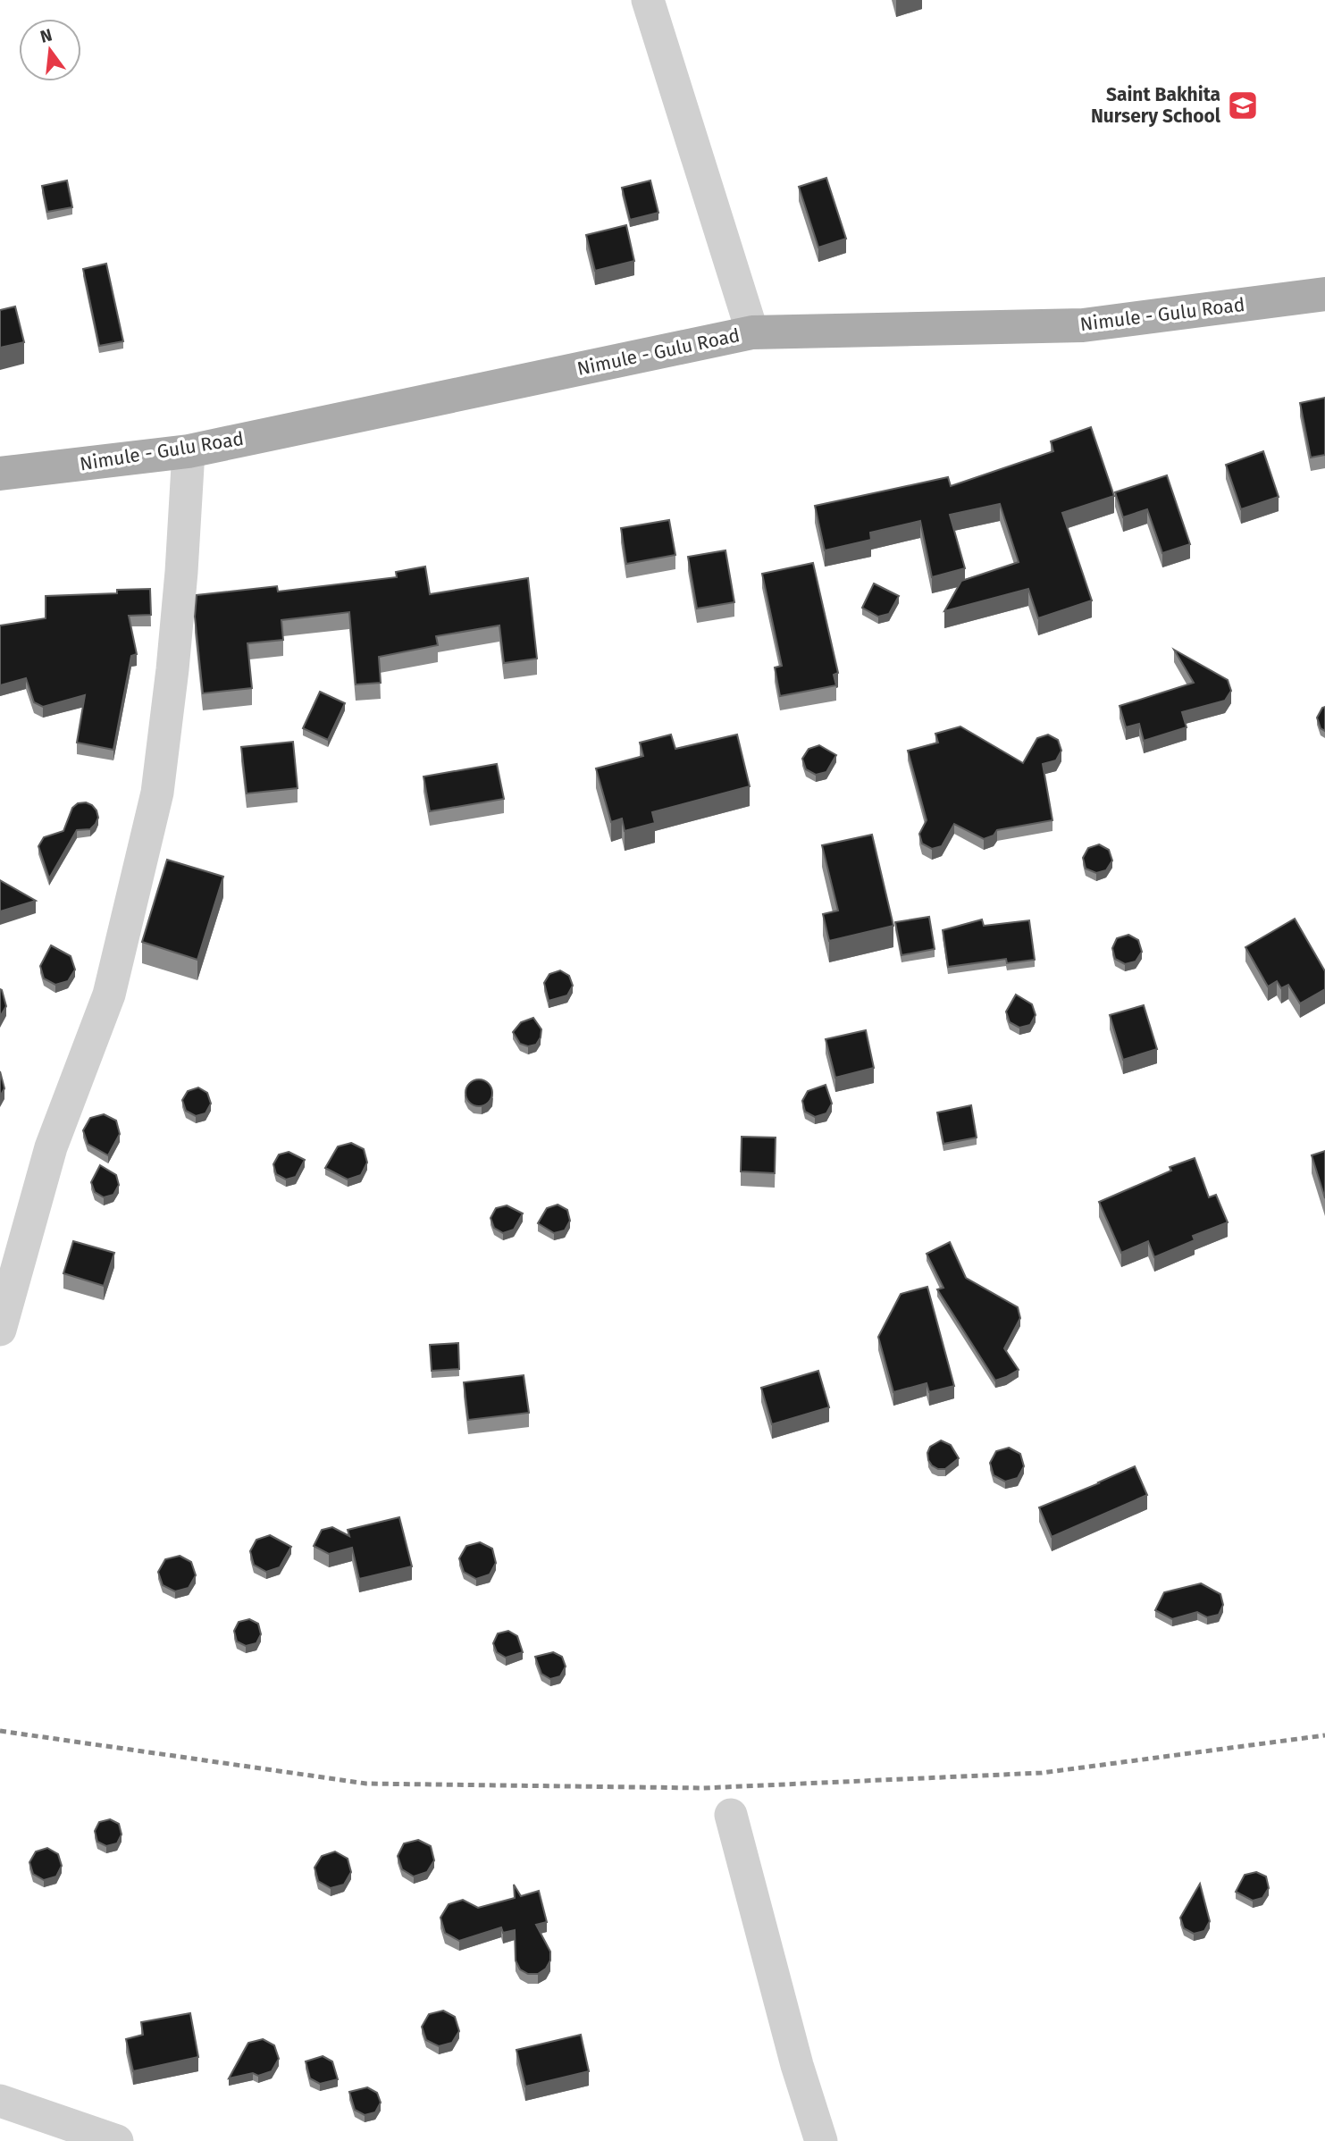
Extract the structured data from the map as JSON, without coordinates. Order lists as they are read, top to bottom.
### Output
{
  "streets": {
    "main road": ["Nimule - Gulu Road"]
  },
  "places": {
    "school or university": ["Saint Bakhita Nursery School"]
  },
  "north": "top"
}
